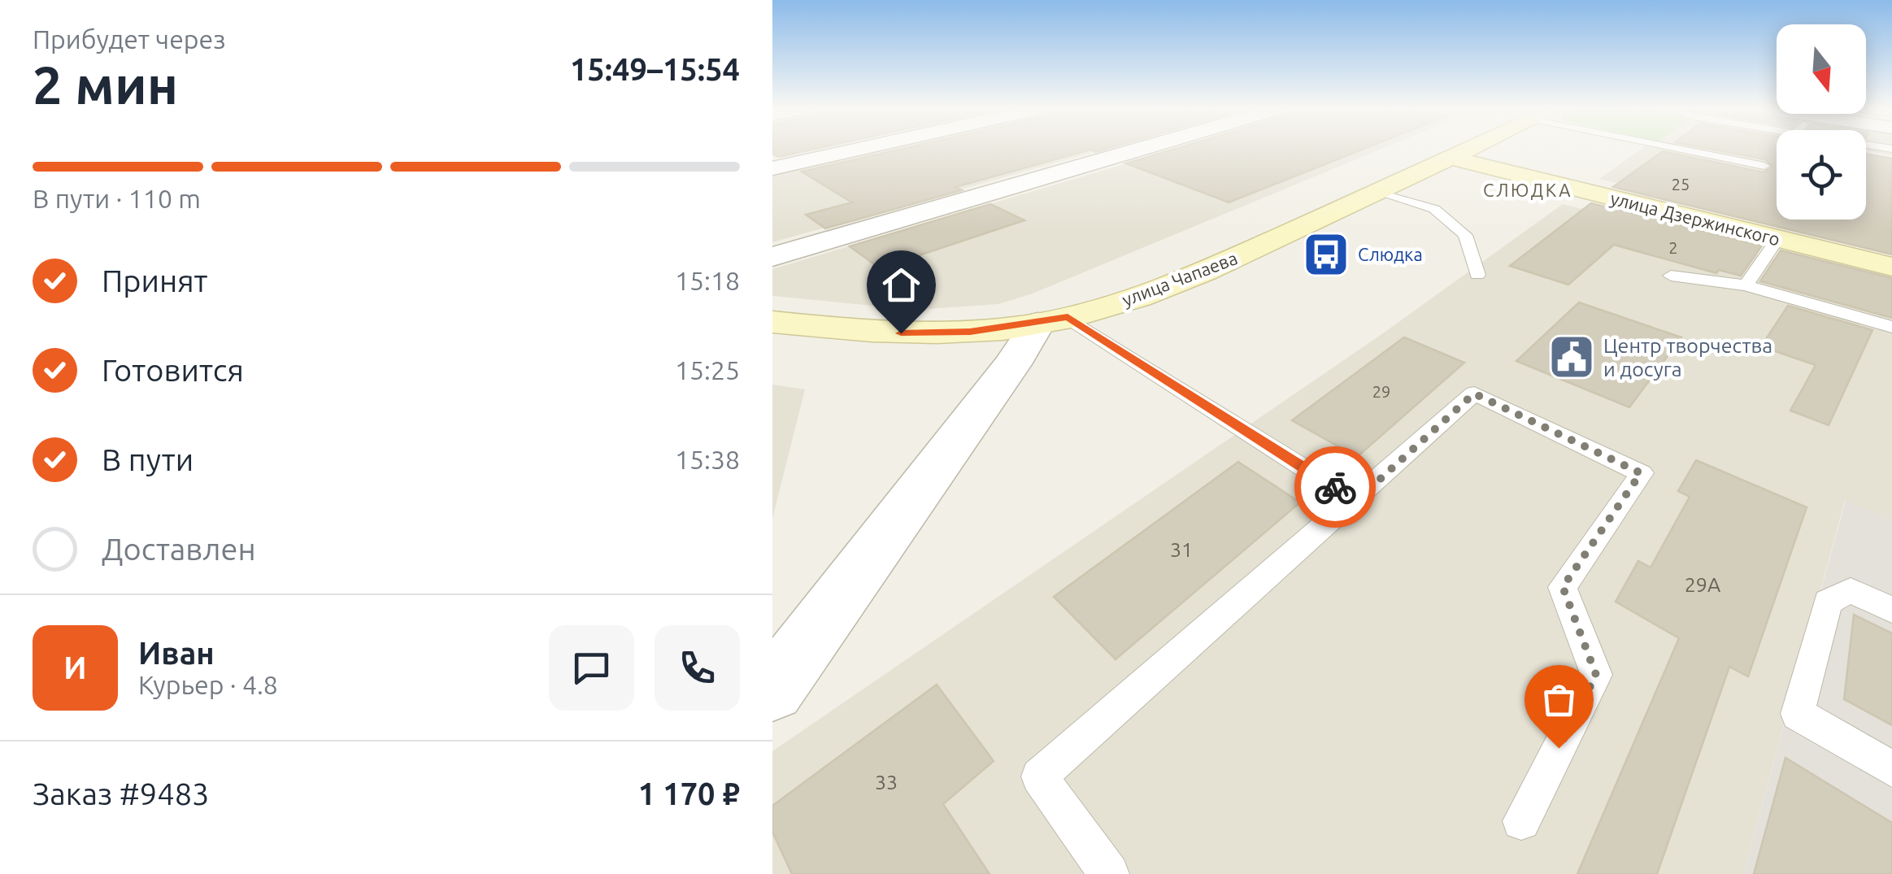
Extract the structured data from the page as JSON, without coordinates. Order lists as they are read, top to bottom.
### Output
{
  "streets": {
    "main road": ["улица Дзержинского", "улица Чапаева"]
  },
  "crossings": [
    ["улица Дзержинского", "улица Чапаева"]
  ],
  "districts": ["СЛЮДКА"],
  "places": {
    "bus stop": ["Слюдка"],
    "public building": ["Центр творчества и досуга"]
  },
  "house_numbers": [
    "25",
    "2",
    "29",
    "31",
    "29А",
    "33"
  ],
  "north": "bottom",
  "page": {
    "heading": ["2 мин", "Прибудет через", "15:49–15:54"],
    "panel": [
      "Иван",
      "Курьер · 4.8",
      "Заказ #9483",
      "1 170 ₽"
    ],
    "bar": "В пути · 110 m",
    "list": [
      ["Принят", "15:18"],
      ["Готовится", "15:25"],
      ["В пути", "15:38"],
      "Доставлен"
    ],
    "round": "И"
  }
}
